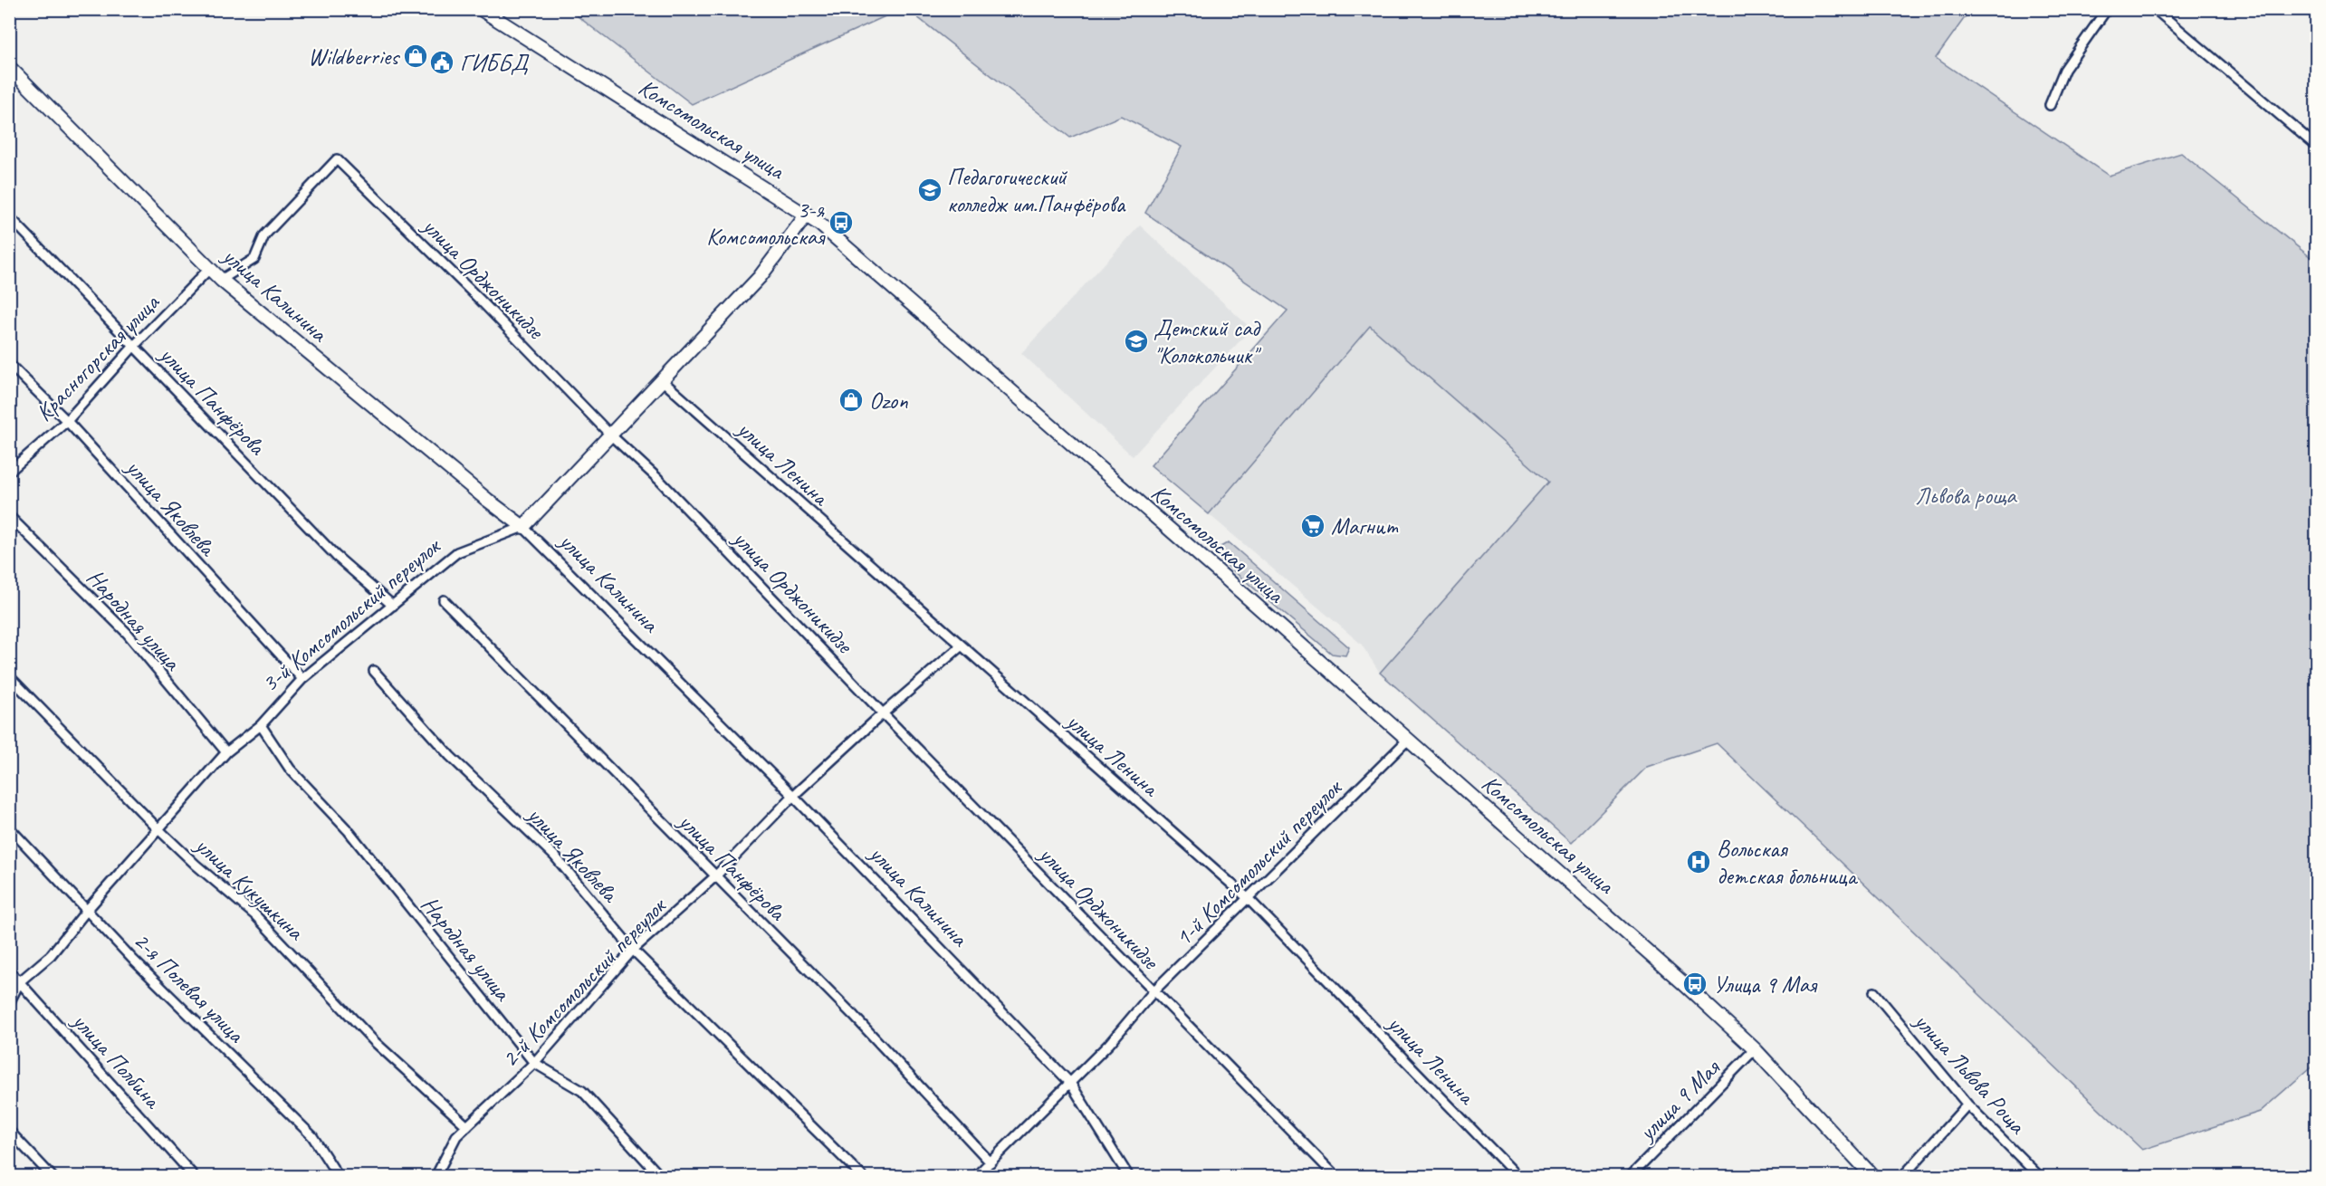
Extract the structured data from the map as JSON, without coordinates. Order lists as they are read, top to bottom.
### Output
{
  "streets": {
    "main road": ["Комсомольская улица", "улица Калинина", "3-й Комсомольский переулок"],
    "street": [
      "улица Орджоникидзе",
      "Красногорская улица",
      "улица Панфёрова",
      "улица Ленина",
      "улица Яковлева",
      "Народная улица",
      "1-й Комсомольский переулок",
      "улица Кукушкина",
      "2-й Комсомольский переулок",
      "2-я Полевая улица",
      "улица Полбина",
      "улица Львова Роща",
      "улица 9 Мая"
    ]
  },
  "crossings": [
    ["Комсомольская улица", "3-й Комсомольский переулок"],
    ["Комсомольская улица", "1-й Комсомольский переулок"],
    ["Комсомольская улица", "улица 9 Мая"],
    ["улица Орджоникидзе", "улица Калинина"],
    ["улица Орджоникидзе", "3-й Комсомольский переулок"],
    ["улица Орджоникидзе", "1-й Комсомольский переулок"],
    ["улица Орджоникидзе", "2-й Комсомольский переулок"],
    ["улица Калинина", "Красногорская улица"],
    ["улица Калинина", "3-й Комсомольский переулок"],
    ["улица Калинина", "1-й Комсомольский переулок"],
    ["улица Калинина", "2-й Комсомольский переулок"],
    ["Красногорская улица", "улица Панфёрова"],
    ["Красногорская улица", "улица Яковлева"],
    ["улица Панфёрова", "3-й Комсомольский переулок"],
    ["улица Панфёрова", "1-й Комсомольский переулок"],
    ["улица Панфёрова", "2-й Комсомольский переулок"],
    ["улица Ленина", "3-й Комсомольский переулок"],
    ["улица Ленина", "1-й Комсомольский переулок"],
    ["улица Ленина", "2-й Комсомольский переулок"],
    ["улица Яковлева", "3-й Комсомольский переулок"],
    ["улица Яковлева", "2-й Комсомольский переулок"],
    ["3-й Комсомольский переулок", "Народная улица"],
    ["3-й Комсомольский переулок", "улица Кукушкина"],
    ["3-й Комсомольский переулок", "2-я Полевая улица"],
    ["3-й Комсомольский переулок", "улица Полбина"],
    ["Народная улица", "2-й Комсомольский переулок"],
    ["улица Кукушкина", "2-й Комсомольский переулок"]
  ],
  "parks": ["Львова роща"],
  "places": {
    "shop": ["Wildberries", "Ozon"],
    "public building": ["ГИББД"],
    "school or university": ["Педагогический колледж им.Панфёрова", "Детский сад \"Колокольчик\""],
    "bus stop": ["3-я Комсомольская", "Улица 9 Мая"],
    "supermarket": ["Магнит"],
    "hospital": ["Вольская детская больница"]
  }
}
